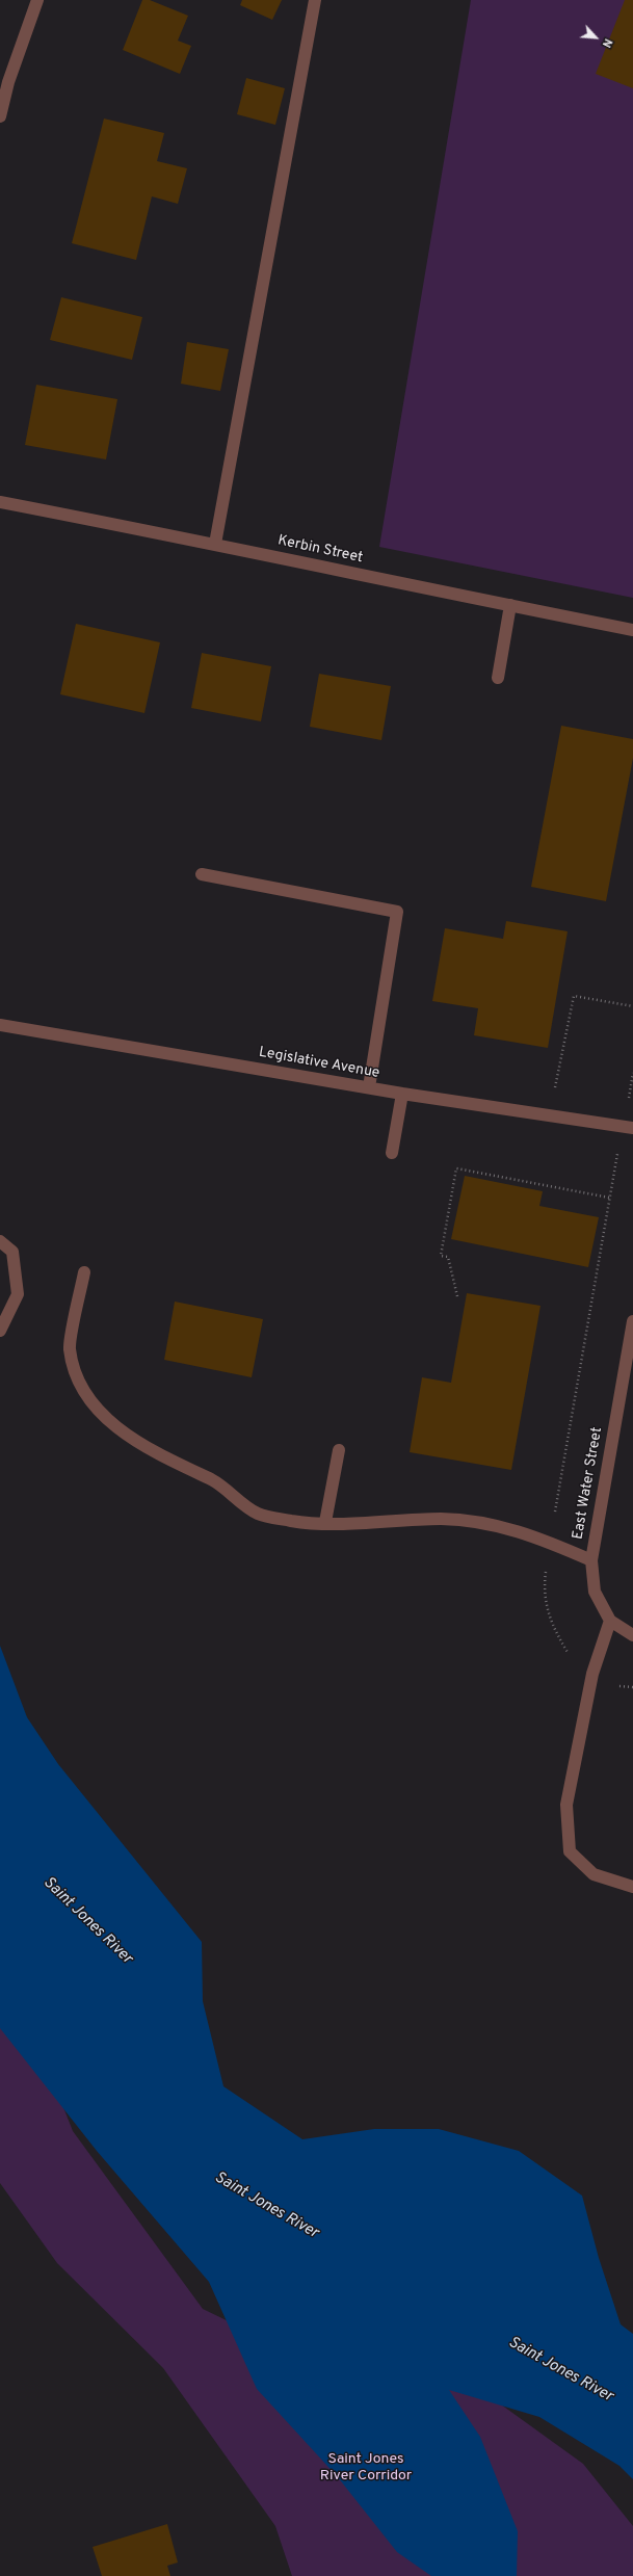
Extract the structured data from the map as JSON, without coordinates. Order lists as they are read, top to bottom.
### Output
{
  "streets": {
    "street": ["Kerbin Street", "Legislative Avenue", "East Water Street"]
  },
  "water": ["Saint Jones River"],
  "parks": ["Saint Jones River Corridor"],
  "north": "bottom right"
}
